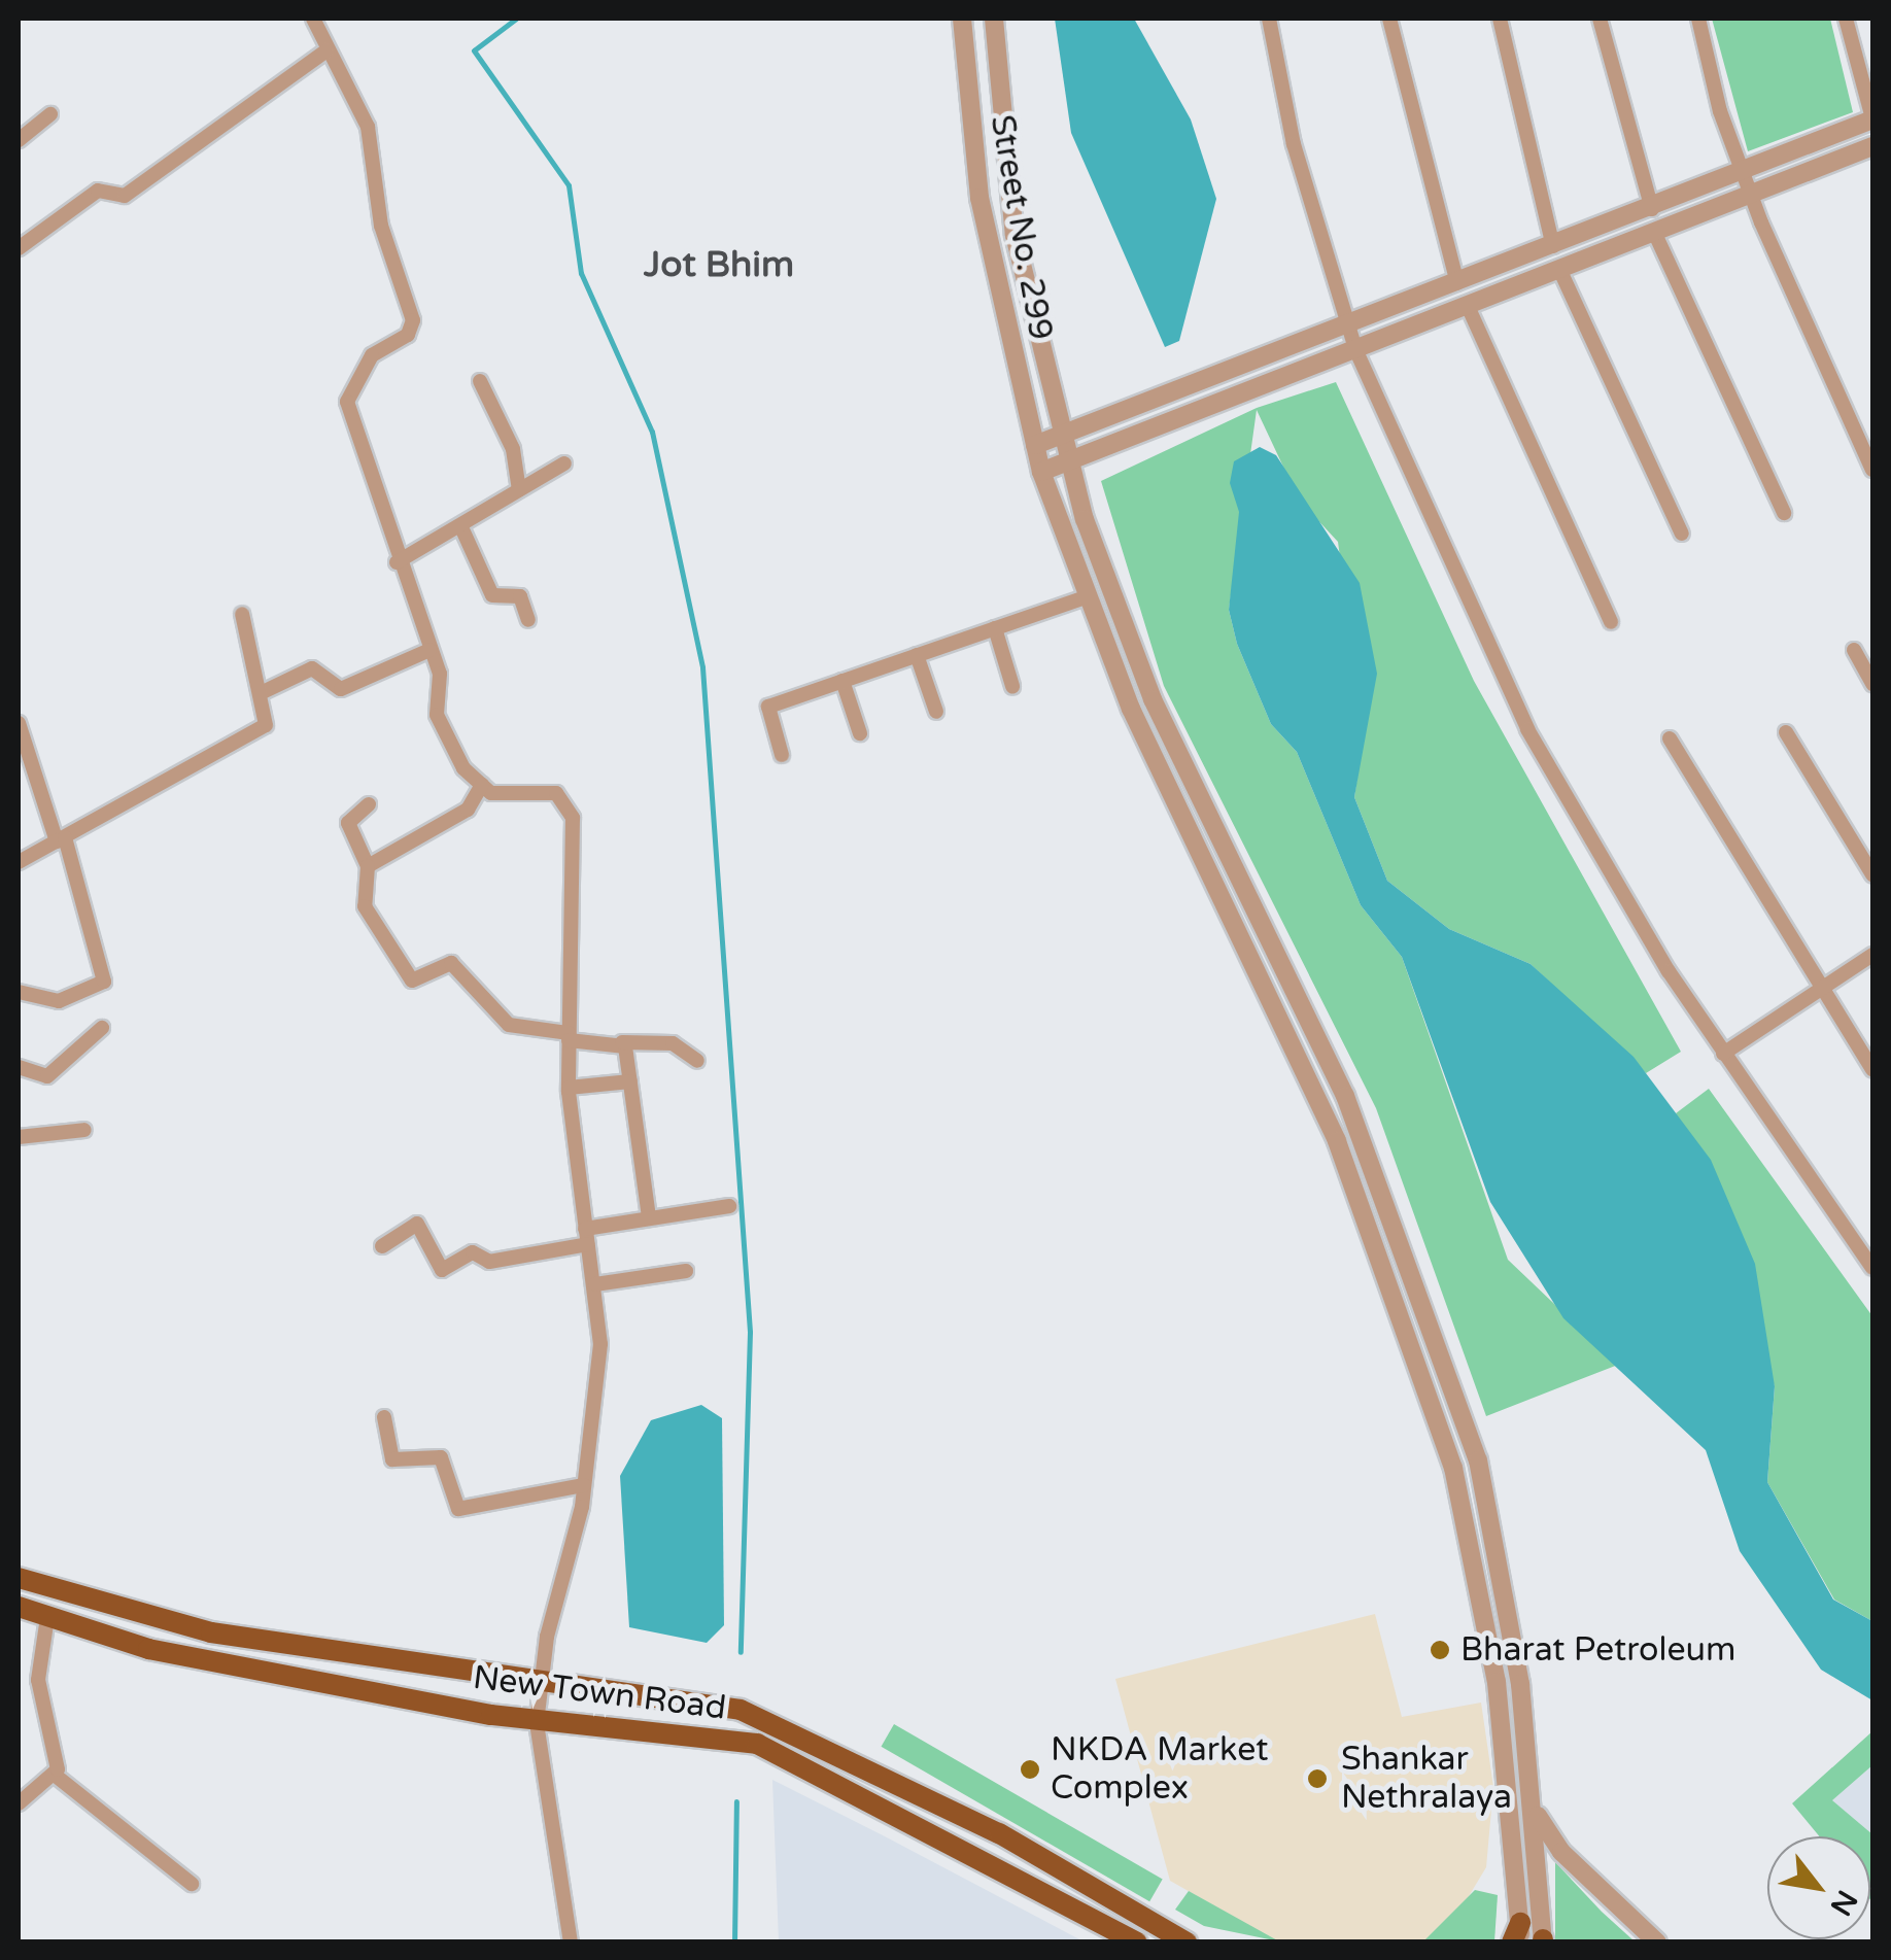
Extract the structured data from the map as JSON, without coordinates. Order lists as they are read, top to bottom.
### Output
{
  "streets": {
    "main road": ["New Town Road"],
    "street": ["Street No. 299"]
  },
  "districts": ["Jot Bhim"],
  "places": ["Bharat Petroleum", "NKDA Market Complex", "Shankar Nethralaya"],
  "north": "bottom right"
}
